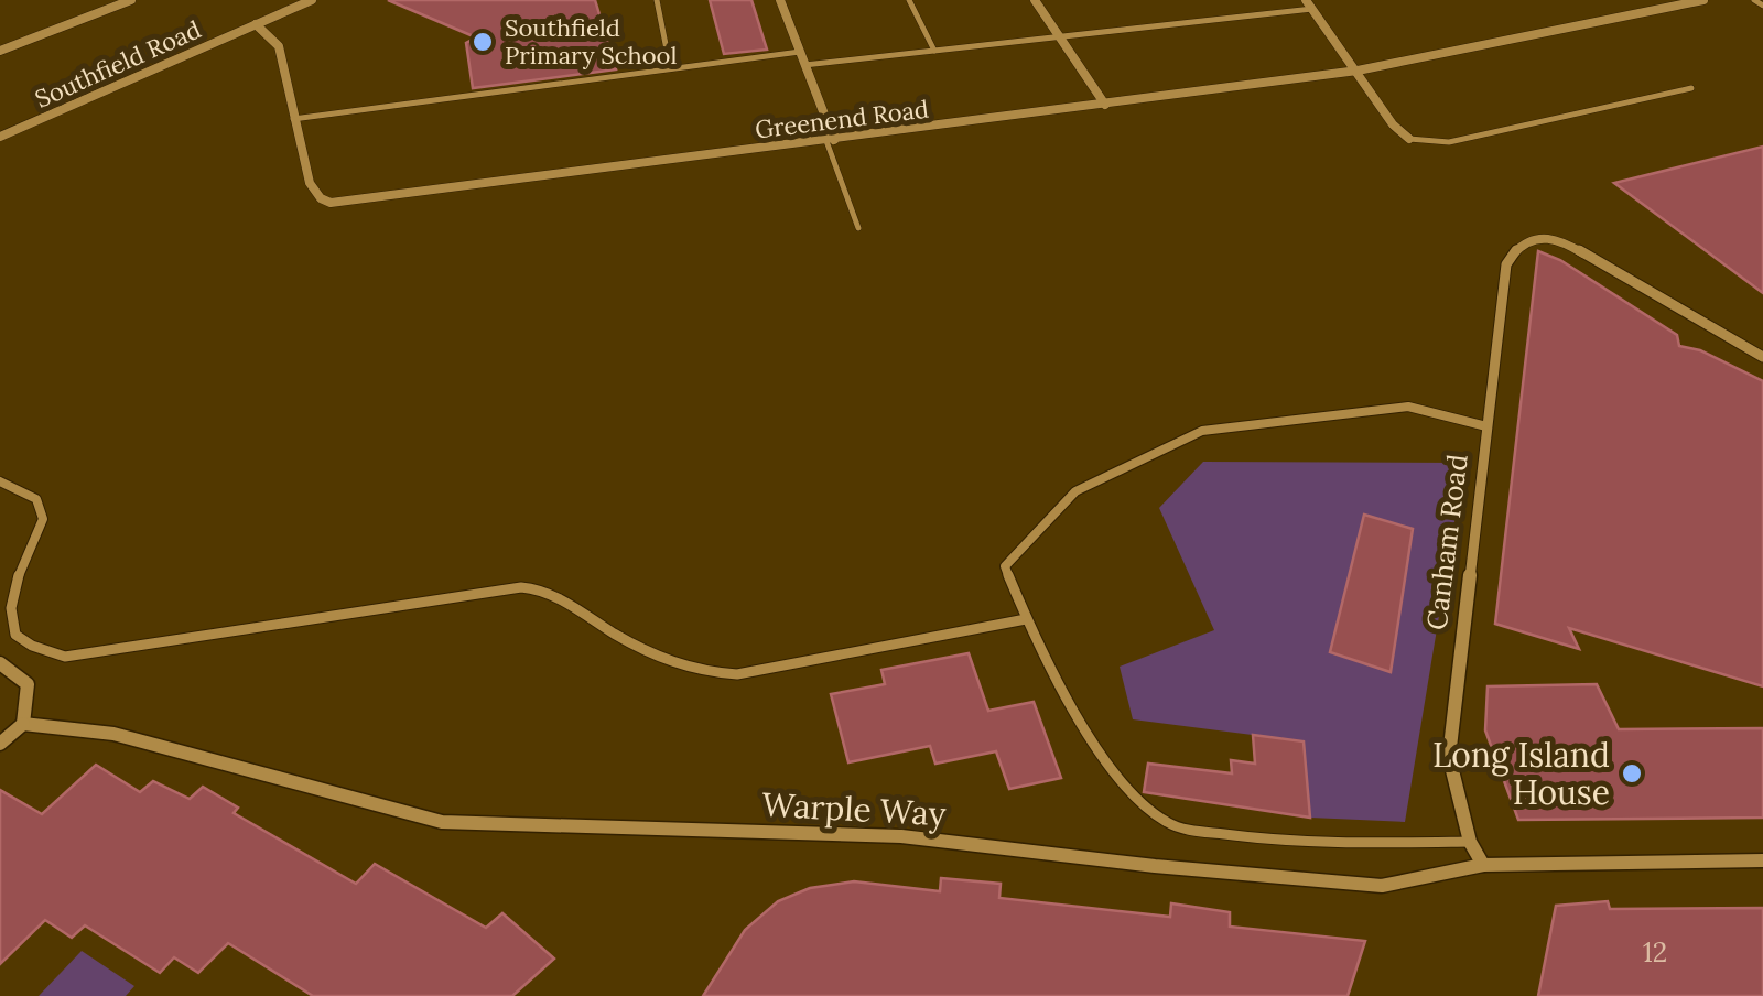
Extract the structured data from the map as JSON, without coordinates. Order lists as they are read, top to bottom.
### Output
{
  "streets": {
    "street": [
      "Southfield Road",
      "Greenend Road",
      "Canham Road",
      "Warple Way"
    ]
  },
  "crossings": [
    ["Canham Road", "Warple Way"]
  ],
  "places": ["Southfield Primary School", "Long Island House"],
  "house_numbers": ["12"]
}
